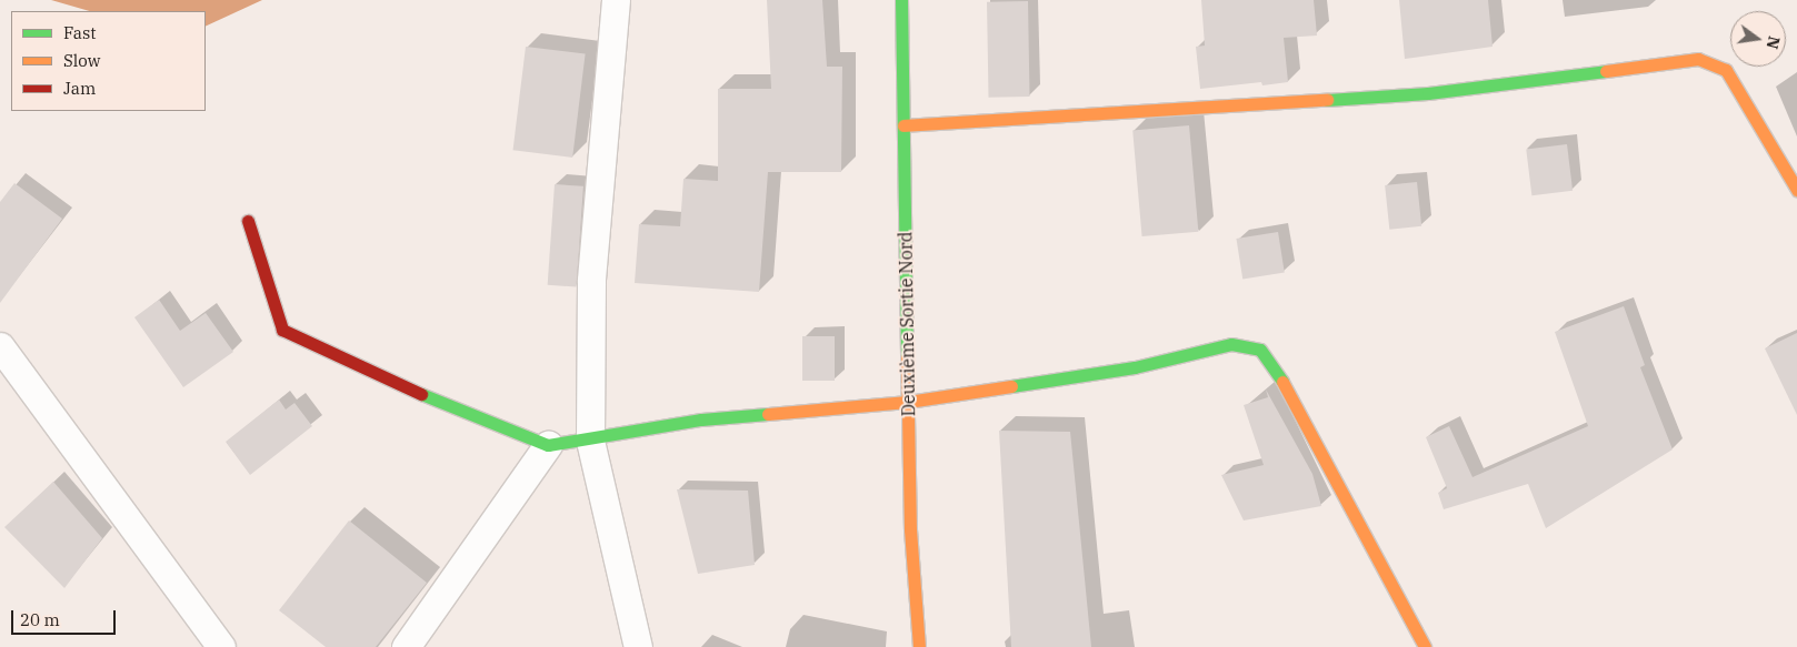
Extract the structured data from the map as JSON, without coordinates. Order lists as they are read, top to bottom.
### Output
{
  "streets": {
    "street": ["Deuxième Sortie Nord"]
  },
  "legend": ["Fast", "Slow", "Jam"],
  "scale_bar": "20 m",
  "north": "right"
}
